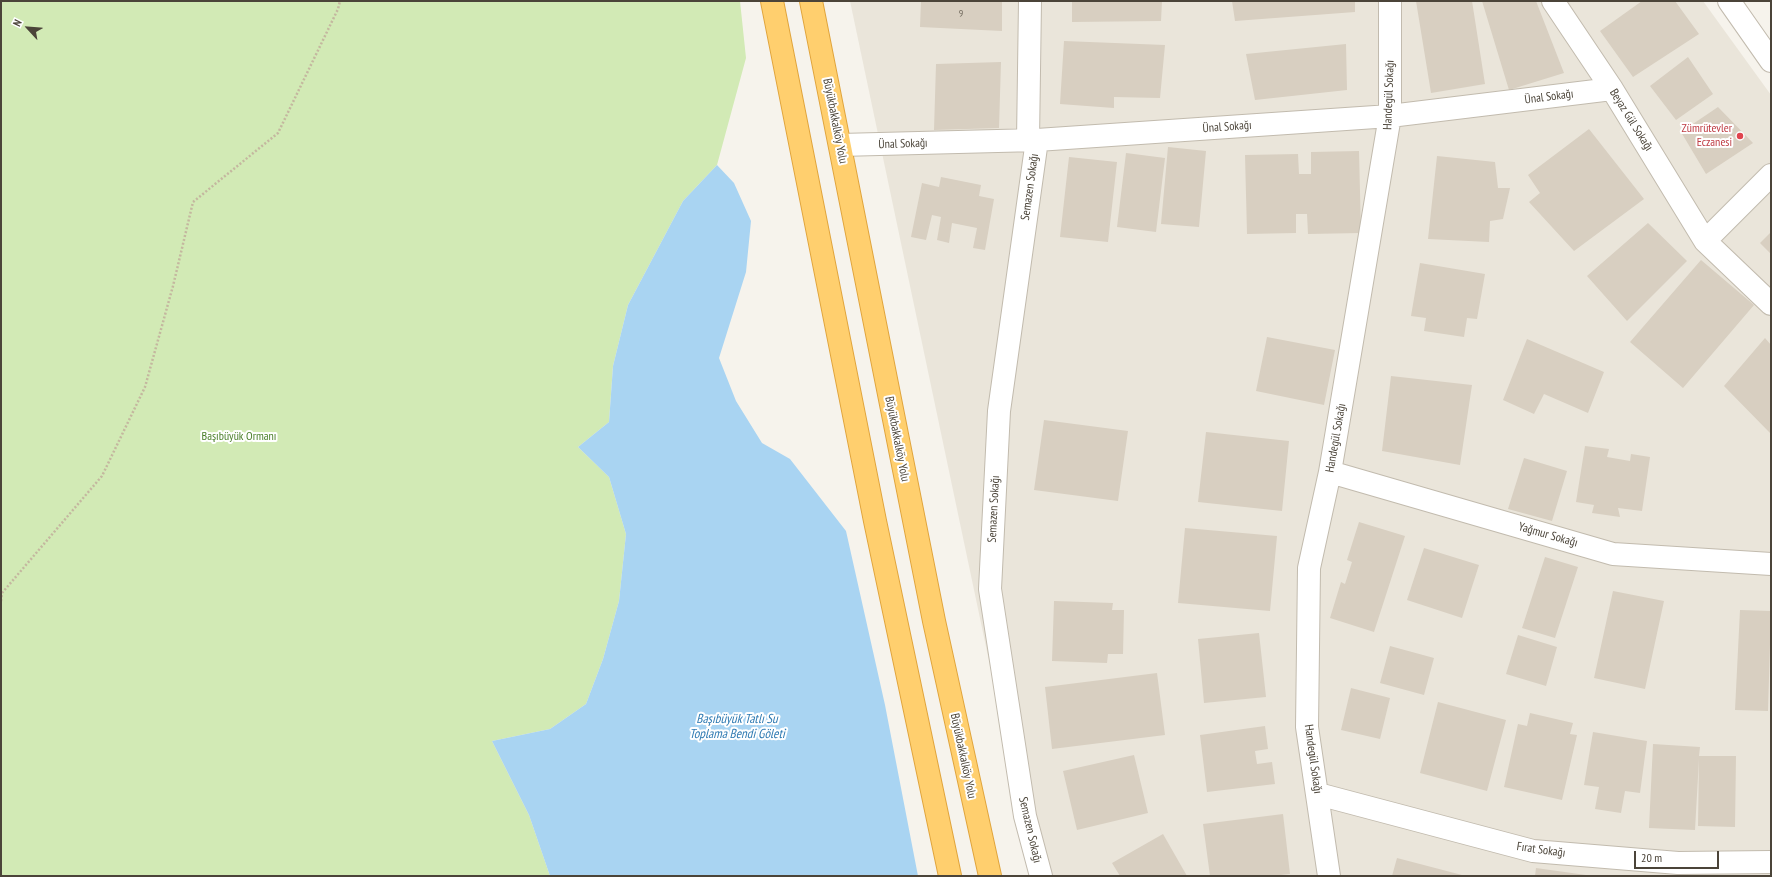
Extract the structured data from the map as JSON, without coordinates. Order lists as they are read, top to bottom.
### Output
{
  "streets": {
    "highway": ["Büyükbakkalköy Yolu"],
    "street": [
      "Handegül Sokağı",
      "Ünal Sokağı",
      "Beyaz Gül Sokağı",
      "Semazen Sokağı",
      "Yağmur Sokağı",
      "Fırat Sokağı"
    ]
  },
  "crossings": [
    ["Handegül Sokağı", "Ünal Sokağı"],
    ["Handegül Sokağı", "Yağmur Sokağı"],
    ["Handegül Sokağı", "Fırat Sokağı"],
    ["Ünal Sokağı", "Beyaz Gül Sokağı"],
    ["Ünal Sokağı", "Büyükbakkalköy Yolu"],
    ["Ünal Sokağı", "Semazen Sokağı"]
  ],
  "water": ["Başıbüyük Tatlı Su Toplama Bendi Göleti"],
  "parks": ["Başıbüyük Ormanı"],
  "places": ["Zümrütevler Eczanesi"],
  "house_numbers": ["9"],
  "scale_bar": "20 m",
  "north": "top left"
}
